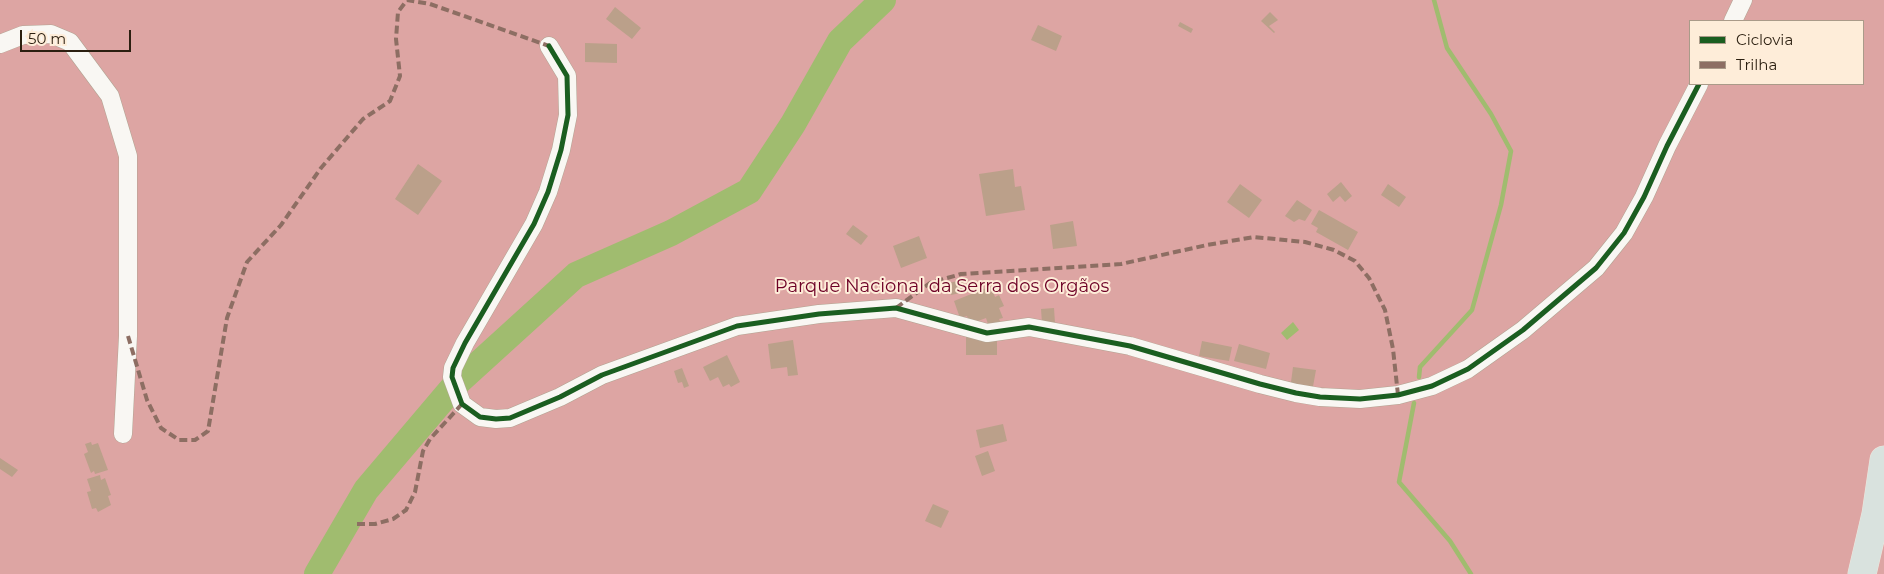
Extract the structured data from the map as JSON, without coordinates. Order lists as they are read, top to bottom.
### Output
{
  "parks": ["Parque Nacional da Serra dos Orgãos"],
  "legend": ["Ciclovia", "Trilha"],
  "scale_bar": "50 m"
}
